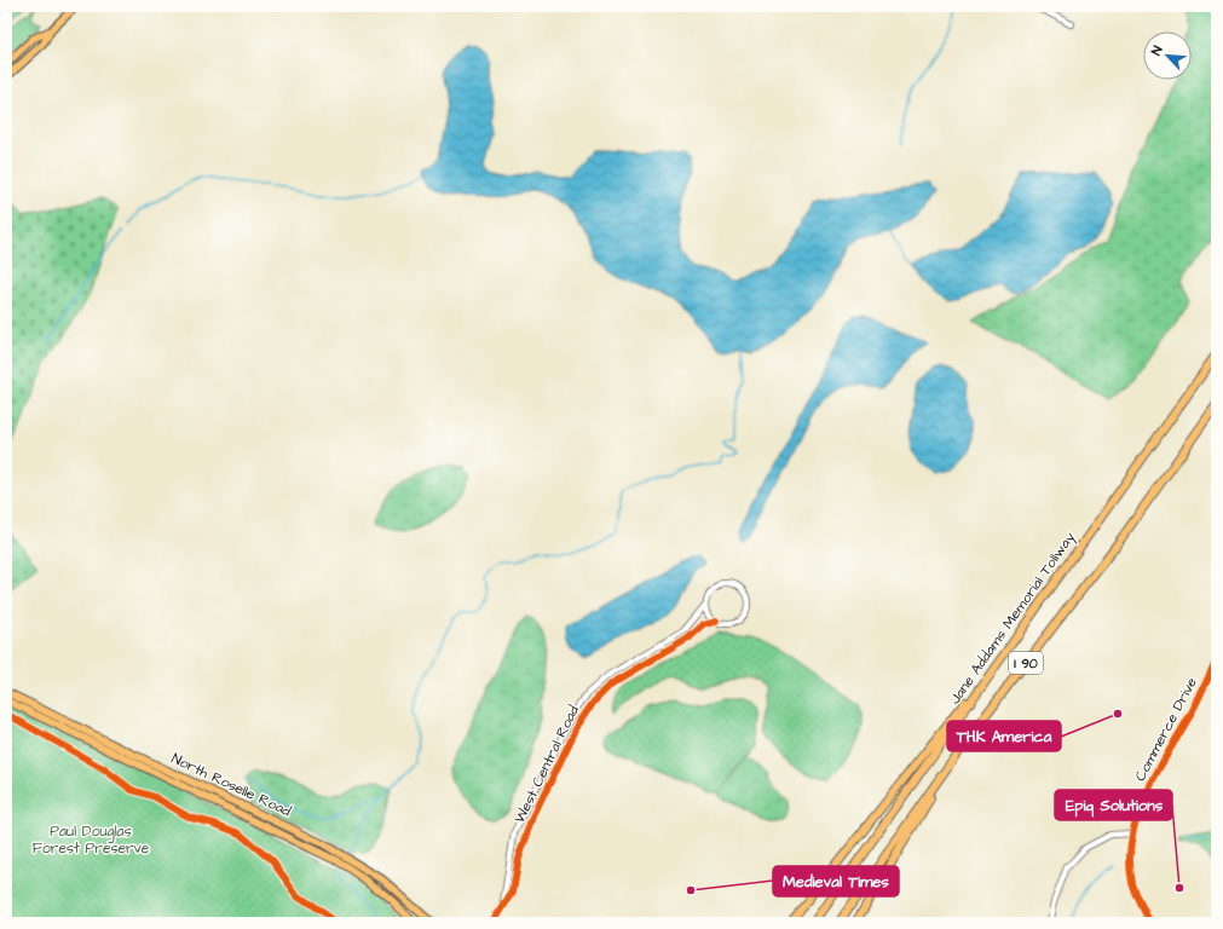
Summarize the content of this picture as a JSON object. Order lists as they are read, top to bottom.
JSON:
{
  "streets": {
    "highway": ["Jane Addams Memorial Tollway", "I 90"],
    "main road": ["North Roselle Road"],
    "street": ["Commerce Drive", "West Central Road"]
  },
  "parks": ["Paul Douglas Forest Preserve"],
  "places": ["THK America", "Epiq Solutions", "Medieval Times"],
  "north": "top left"
}
